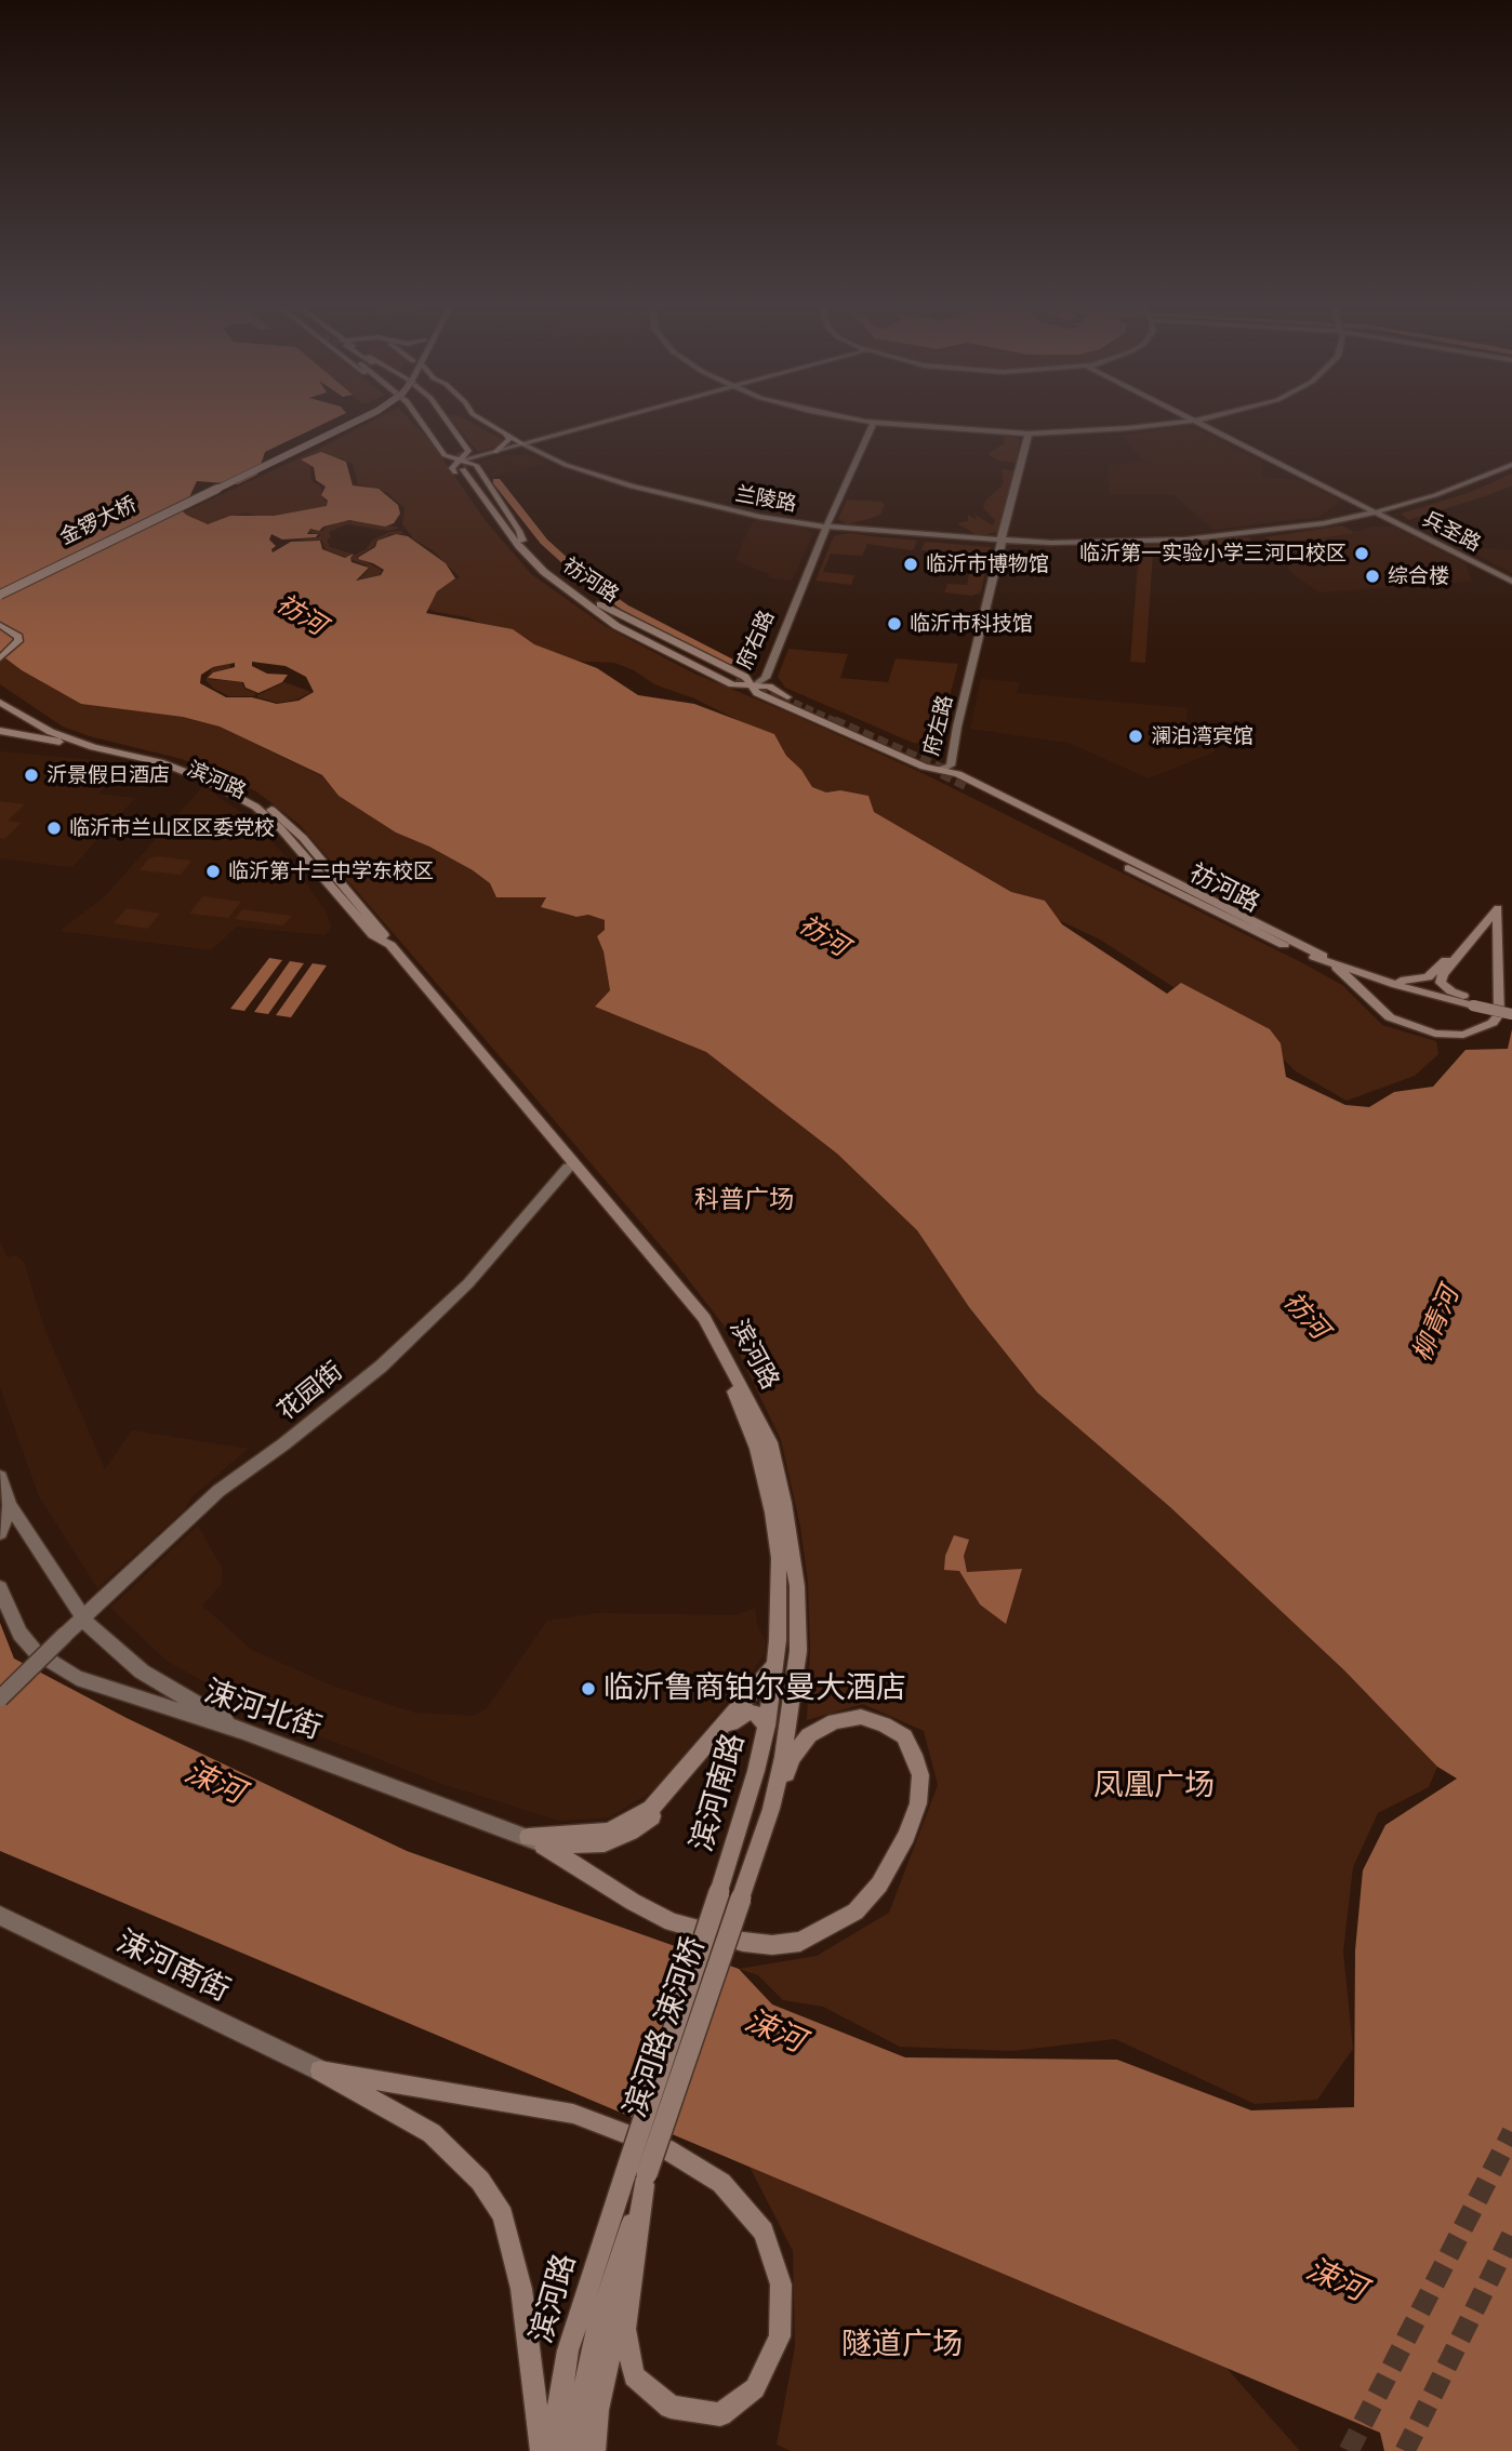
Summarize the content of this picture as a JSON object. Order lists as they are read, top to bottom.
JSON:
{
  "streets": {
    "main road": [
      "兰陵路",
      "金锣大桥",
      "兵圣路",
      "祊河路",
      "府右路",
      "府左路",
      "滨河路",
      "花园街",
      "涑河北街",
      "滨河南路",
      "涑河南街",
      "滨河路 涑河桥"
    ]
  },
  "crossings": [
    ["兰陵路", "兵圣路"],
    ["兰陵路", "府右路"],
    ["兰陵路", "府左路"],
    ["滨河路", "花园街"],
    ["滨河路", "滨河南路"],
    ["滨河路", "滨河路 涑河桥"],
    ["滨河南路", "滨河路 涑河桥"]
  ],
  "water": ["祊河", "柳青河", "涑河"],
  "parks": ["科普广场", "凤凰广场", "隧道广场"],
  "places": [
    "临沂第一实验小学三河口校区",
    "临沂市博物馆",
    "综合楼",
    "临沂市科技馆",
    "澜泊湾宾馆",
    "沂景假日酒店",
    "临沂市兰山区区委党校",
    "临沂第十二中学东校区",
    "临沂鲁商铂尔曼大酒店"
  ]
}
